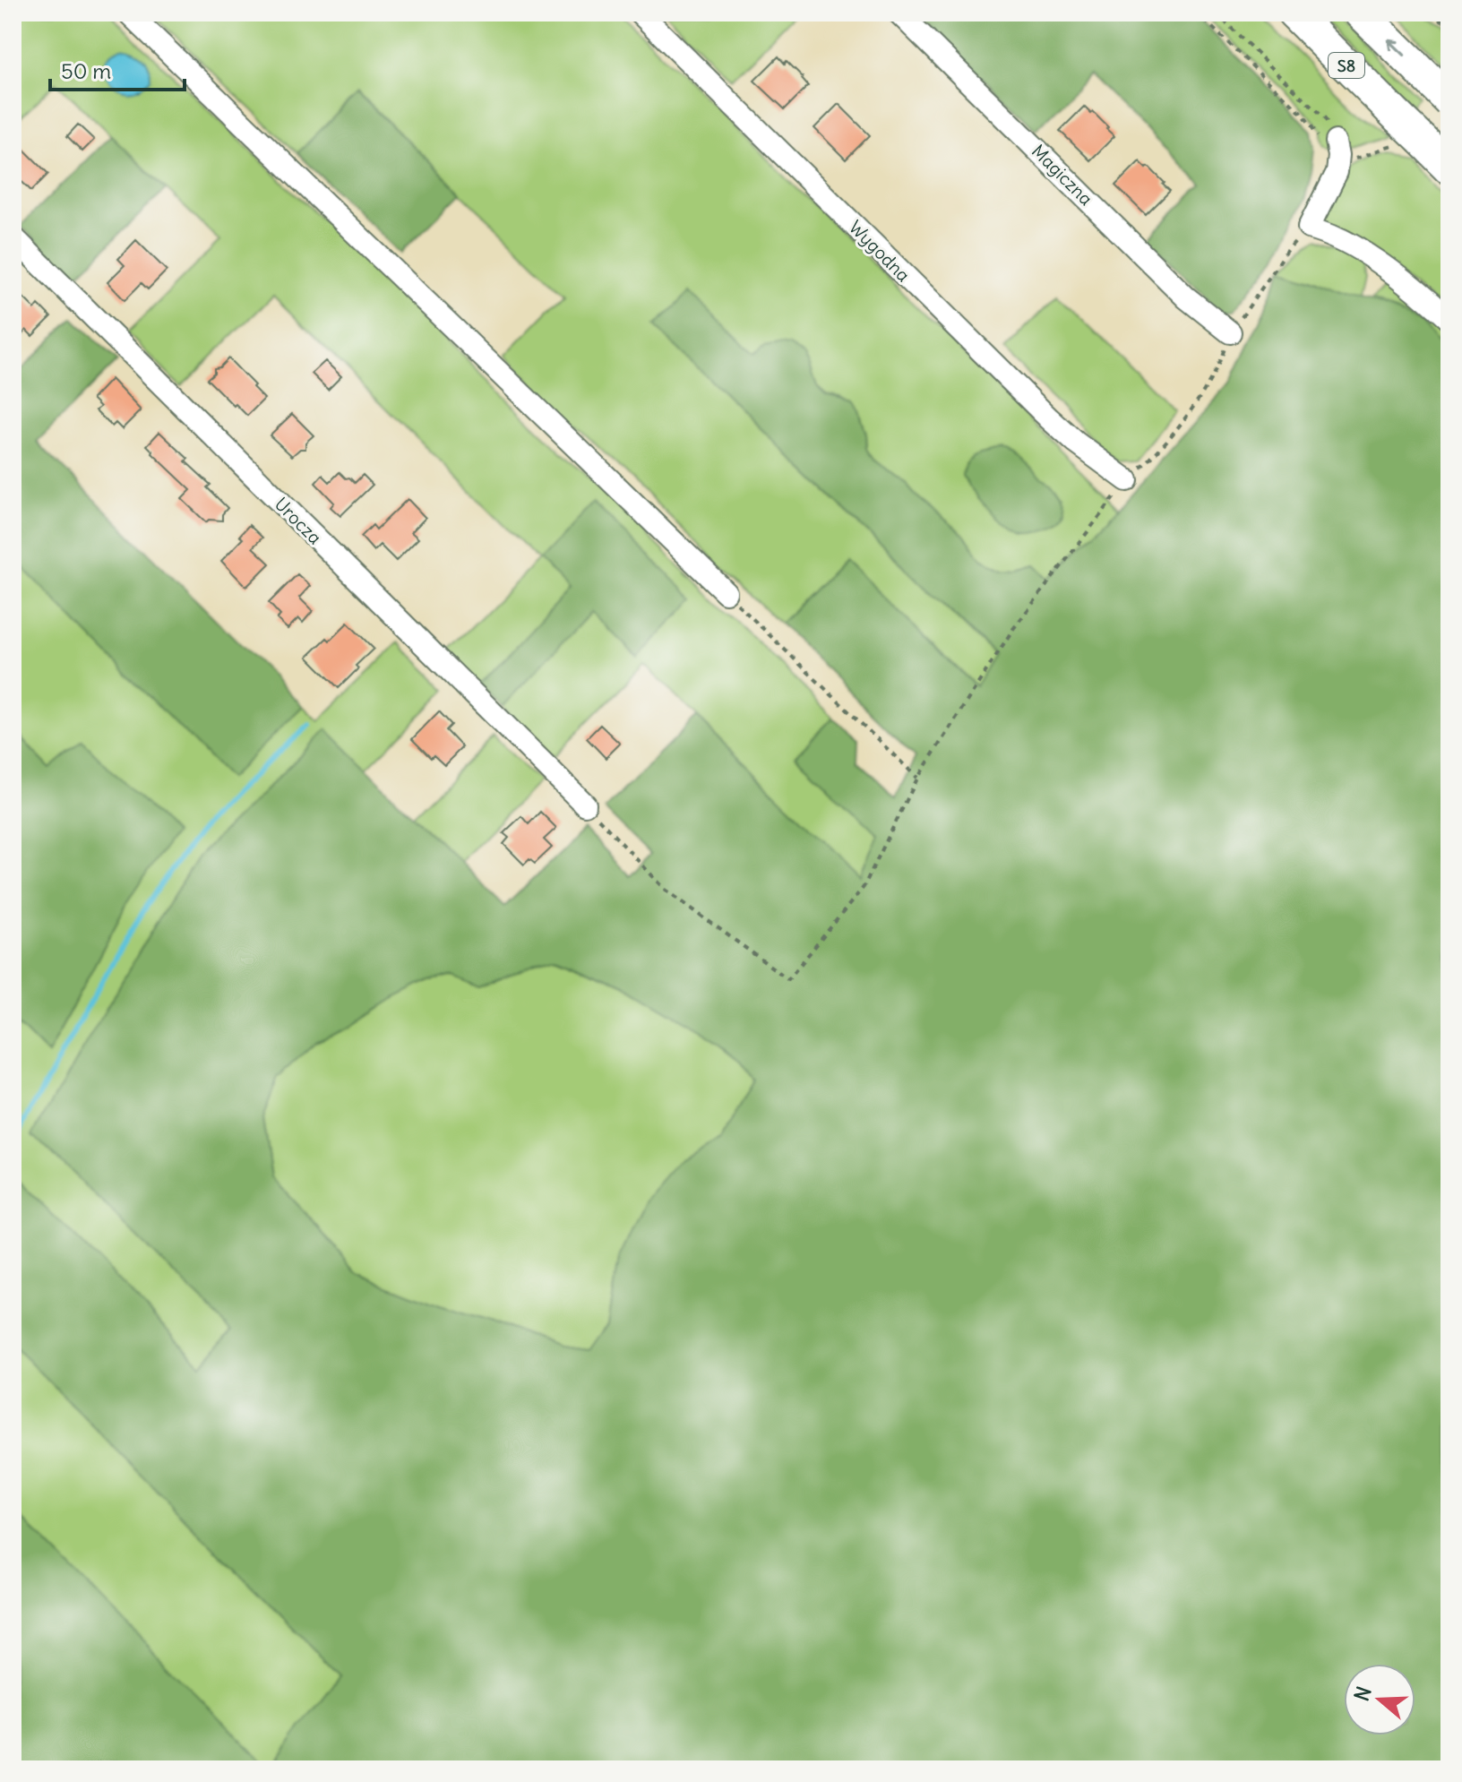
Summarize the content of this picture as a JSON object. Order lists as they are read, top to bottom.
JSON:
{
  "streets": {
    "highway": ["S8"],
    "street": ["Magiczna", "Wygodna", "Urocza"]
  },
  "scale_bar": "50 m",
  "north": "left"
}
